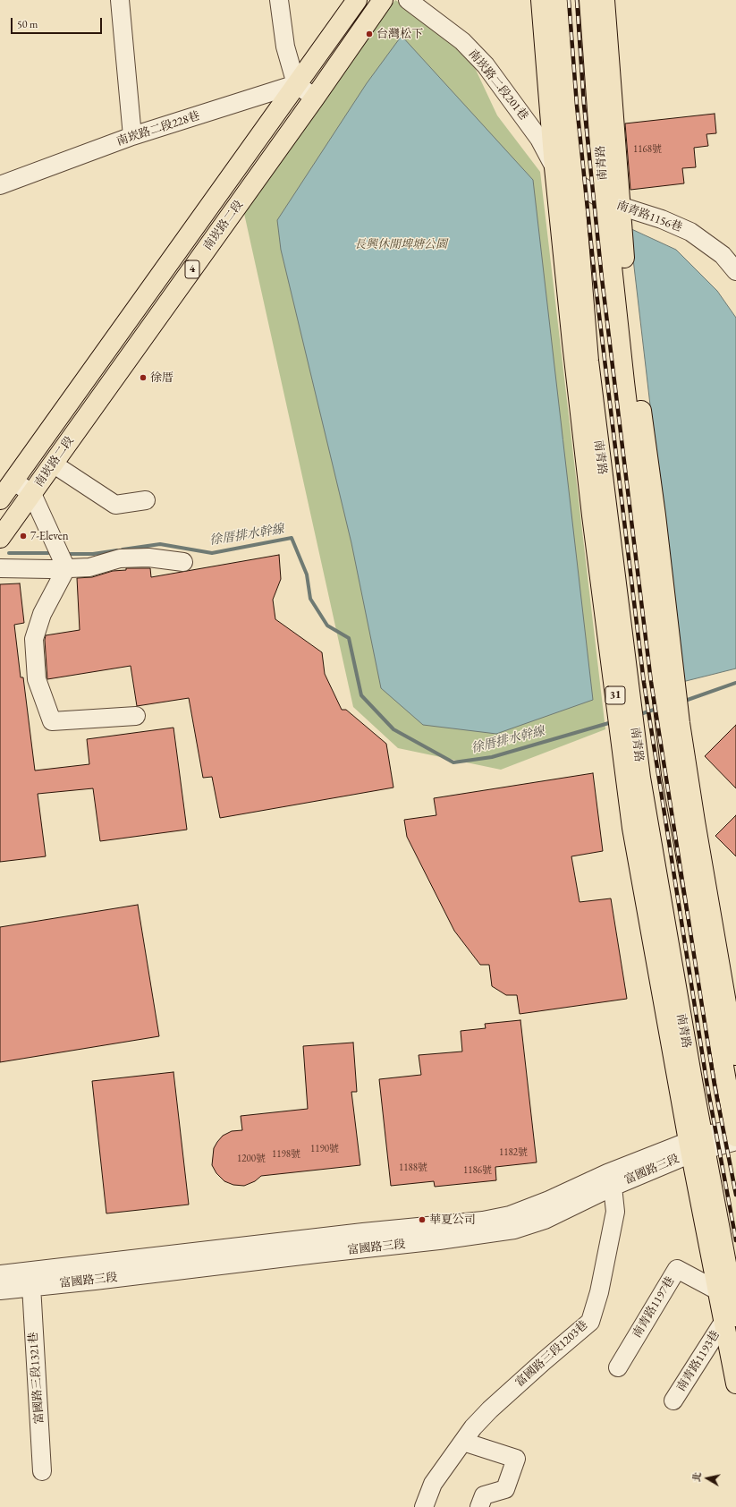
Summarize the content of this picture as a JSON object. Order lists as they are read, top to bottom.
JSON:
{
  "streets": {
    "main road": [
      "南青路",
      "南崁路二段",
      "4",
      "31"
    ],
    "street": [
      "南崁路二段201巷",
      "南崁路二段228巷",
      "南青路1156巷",
      "富國路三段",
      "南青路1197巷",
      "富國路三段1203巷",
      "南青路1193巷",
      "富國路三段1321巷"
    ]
  },
  "crossings": [
    ["南崁路二段201巷", "南青路"],
    ["南崁路二段201巷", "南青路1156巷"],
    ["南崁路二段201巷", "31"],
    ["南崁路二段228巷", "南崁路二段"],
    ["南青路", "南青路1156巷"],
    ["南青路", "31"],
    ["南青路", "富國路三段"],
    ["南青路", "南青路1193巷"],
    ["31", "富國路三段"],
    ["31", "南青路1197巷"],
    ["31", "南青路1193巷"],
    ["富國路三段", "富國路三段1203巷"],
    ["富國路三段", "富國路三段1321巷"]
  ],
  "water": ["徐厝排水幹線"],
  "parks": ["長興休閒埤塘公園"],
  "places": [
    "台灣松下",
    "徐厝",
    "7-Eleven",
    "華夏公司"
  ],
  "house_numbers": [
    "1168號",
    "1190號",
    "1182號",
    "1198號",
    "1200號",
    "1188號",
    "1186號"
  ],
  "scale_bar": "50 m",
  "north": "left"
}
